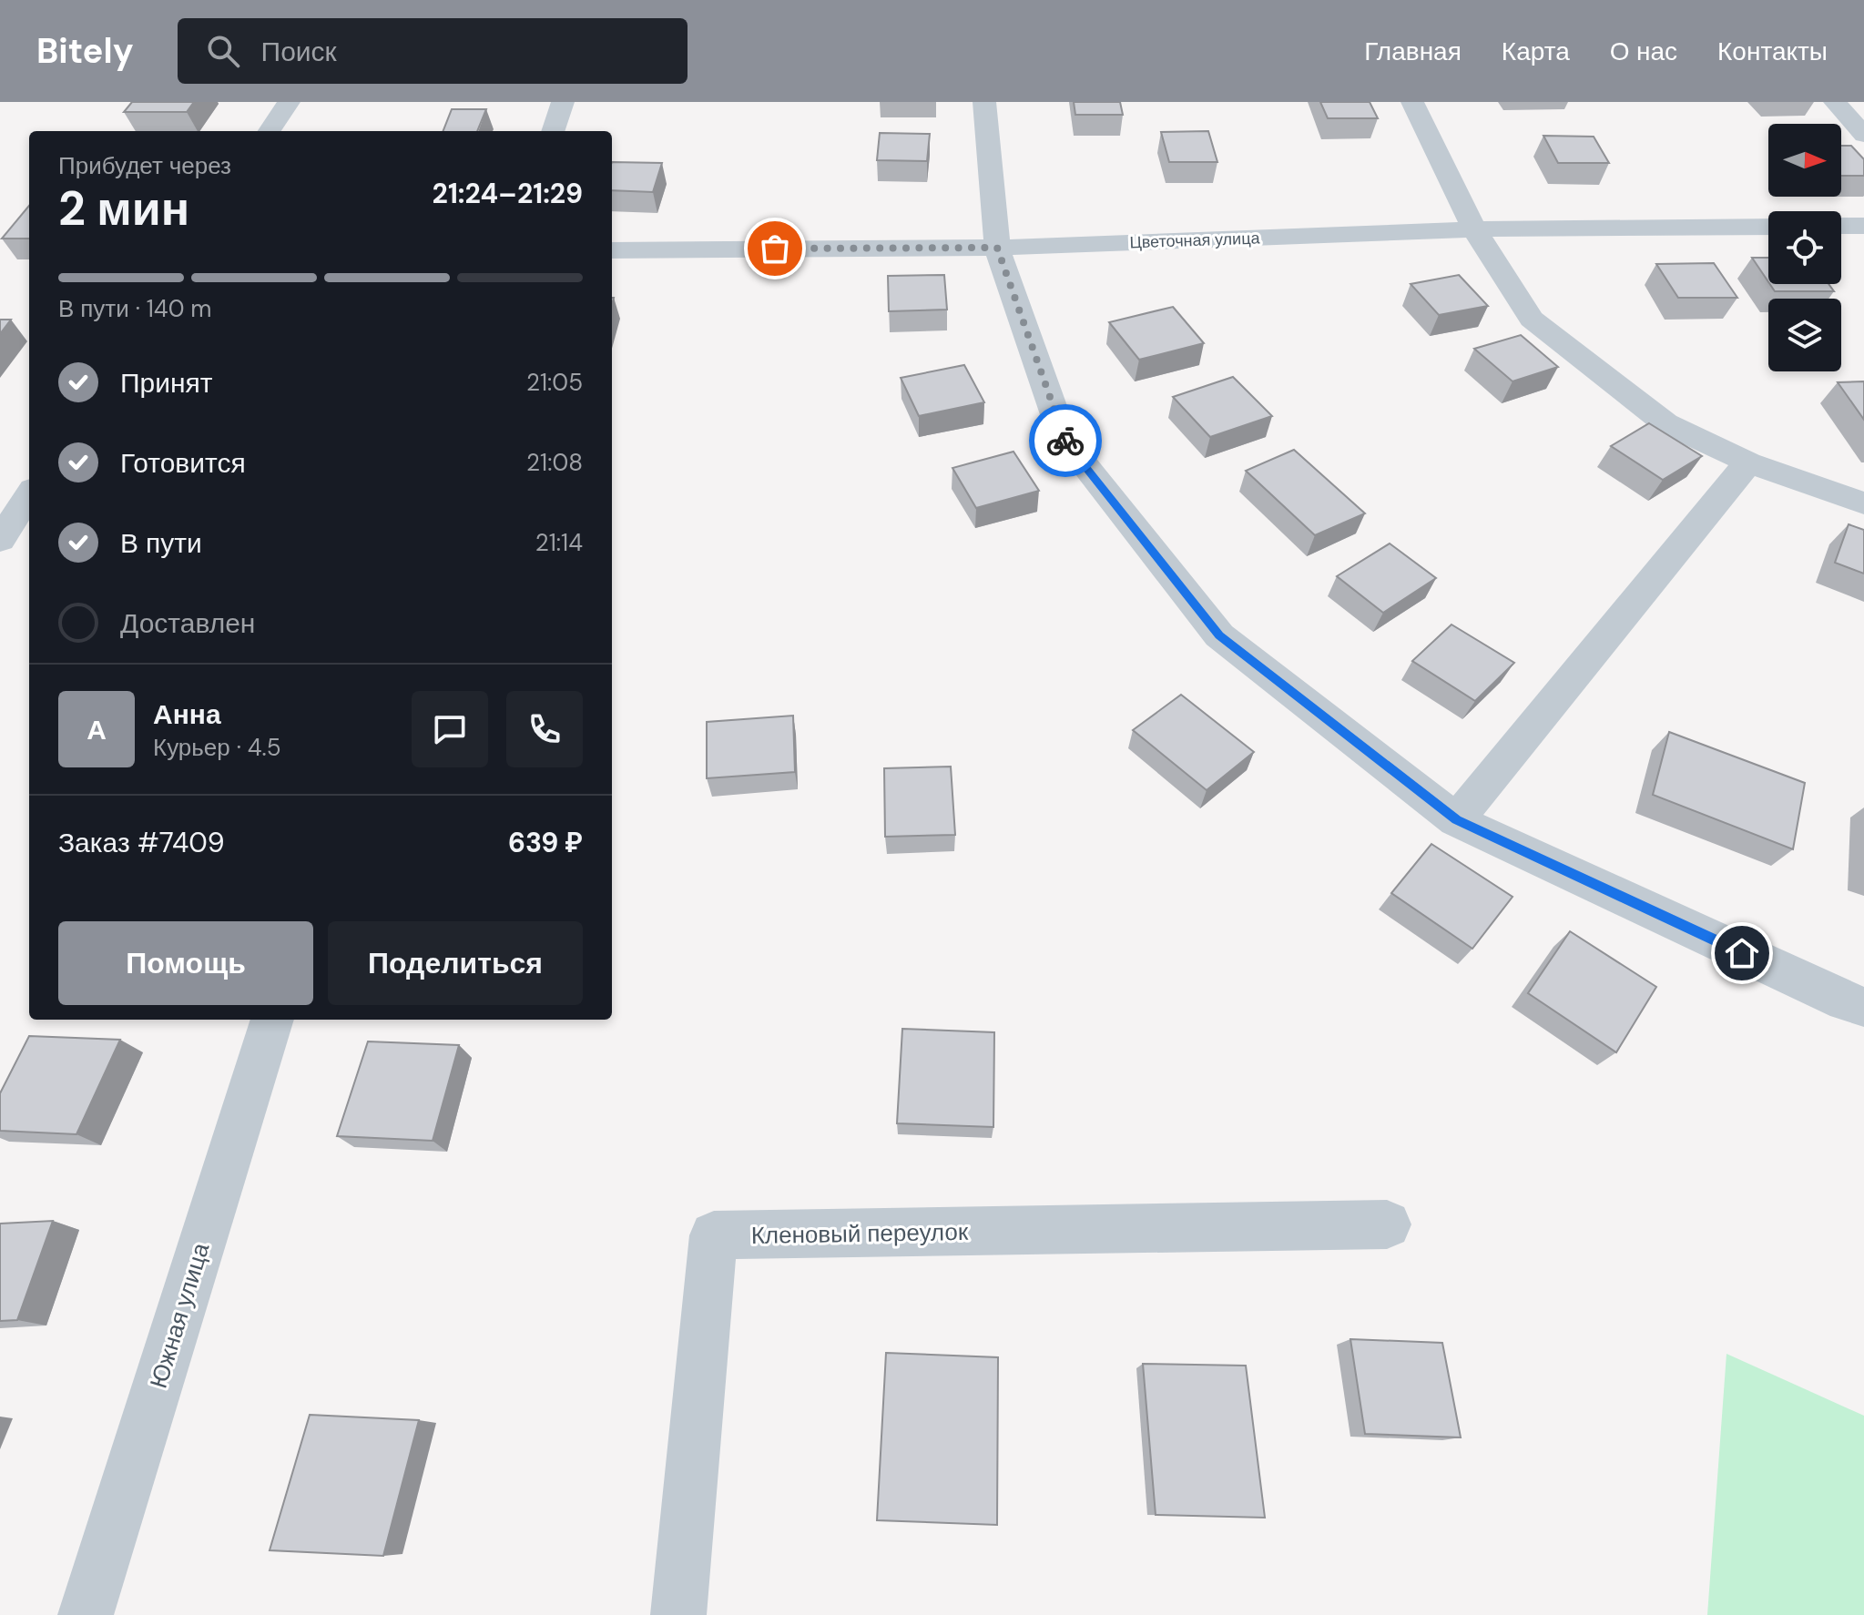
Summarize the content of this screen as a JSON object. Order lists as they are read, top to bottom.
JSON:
{
  "streets": {
    "street": ["Цветочная улица", "Кленовый переулок", "Южная улица"]
  },
  "north": "right",
  "page": {
    "header": "Bitely",
    "search": "Поиск",
    "nav": [
      "Главная",
      "Карта",
      "О нас",
      "Контакты"
    ],
    "heading": ["2 мин", "Прибудет через", "21:24–21:29"],
    "panel": [
      "Анна",
      "Курьер · 4.5",
      "Заказ #7409",
      "639 ₽"
    ],
    "bar": "В пути · 140 m",
    "list": [
      ["Принят", "21:05"],
      ["Готовится", "21:08"],
      ["В пути", "21:14"],
      "Доставлен"
    ],
    "round": "А",
    "buttons": ["Помощь", "Поделиться"]
  }
}
